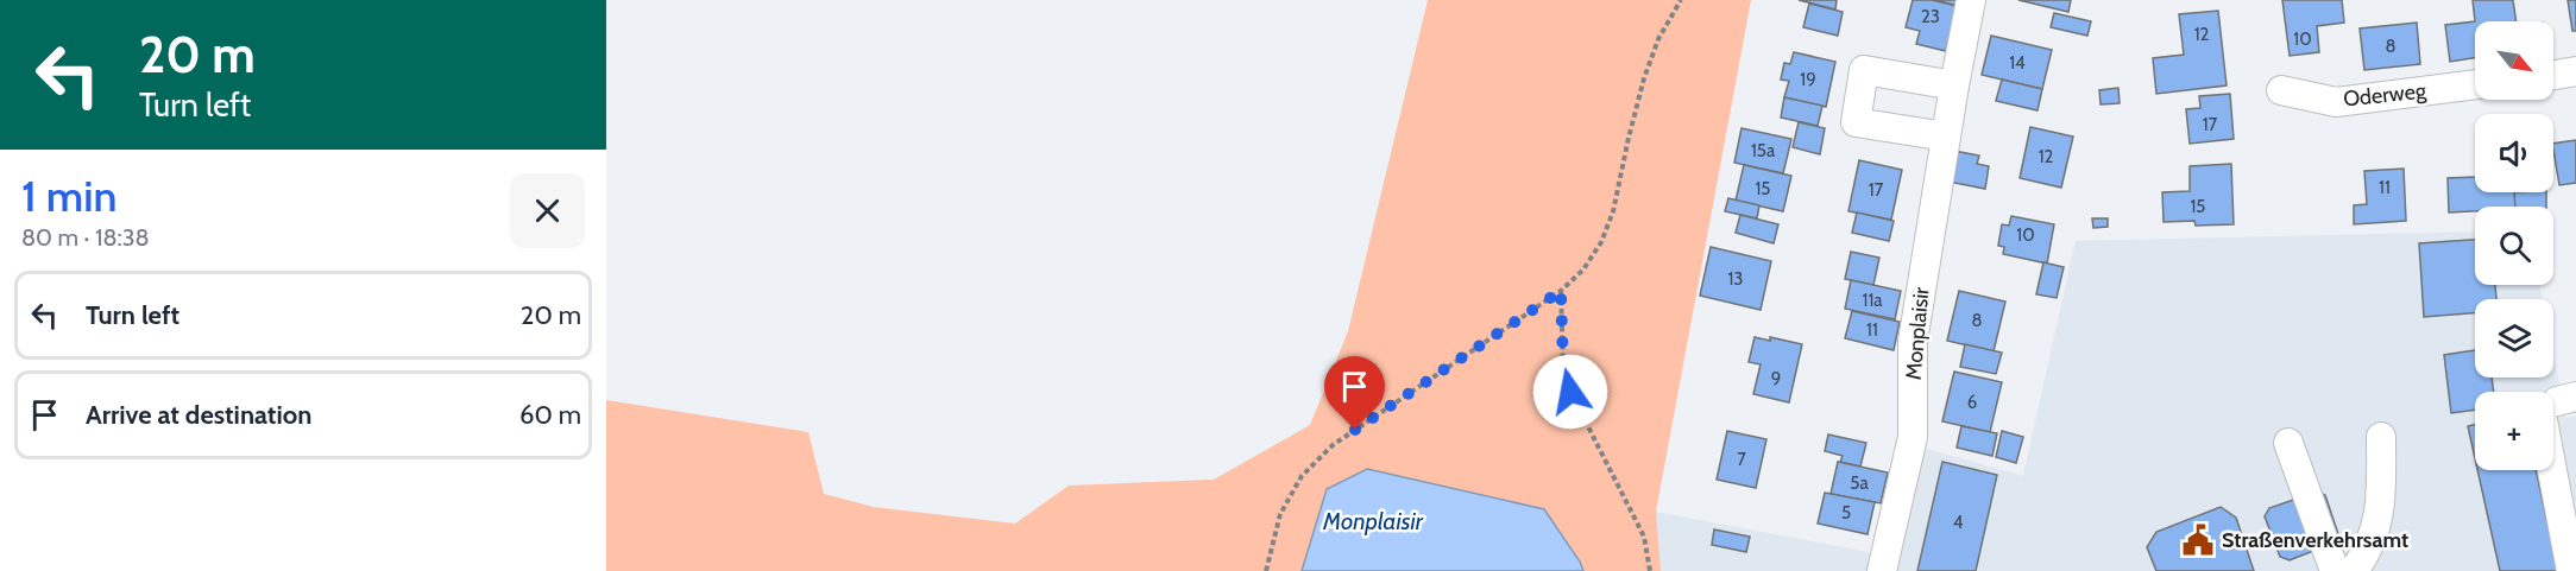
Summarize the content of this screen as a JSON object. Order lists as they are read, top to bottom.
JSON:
{
  "streets": {
    "street": ["Oderweg", "Monplaisir"]
  },
  "water": ["Monplaisir"],
  "places": {
    "public building": ["Straßenverkehrsamt"]
  },
  "house_numbers": [
    "23",
    "12",
    "10",
    "8",
    "14",
    "19",
    "17",
    "15a",
    "12",
    "11",
    "15",
    "17",
    "15",
    "10",
    "13",
    "11a",
    "8",
    "11",
    "9",
    "6",
    "7",
    "5a",
    "5",
    "4"
  ],
  "north": "bottom right",
  "page": {
    "turn": ["20 m", "Turn left"],
    "map_buttons": "+",
    "heading": ["1 min", "80 m · 18:38"],
    "list": [
      {
        "name": "Turn left",
        "value": "20 m"
      },
      {
        "name": "Arrive at destination",
        "value": "60 m"
      }
    ]
  }
}
